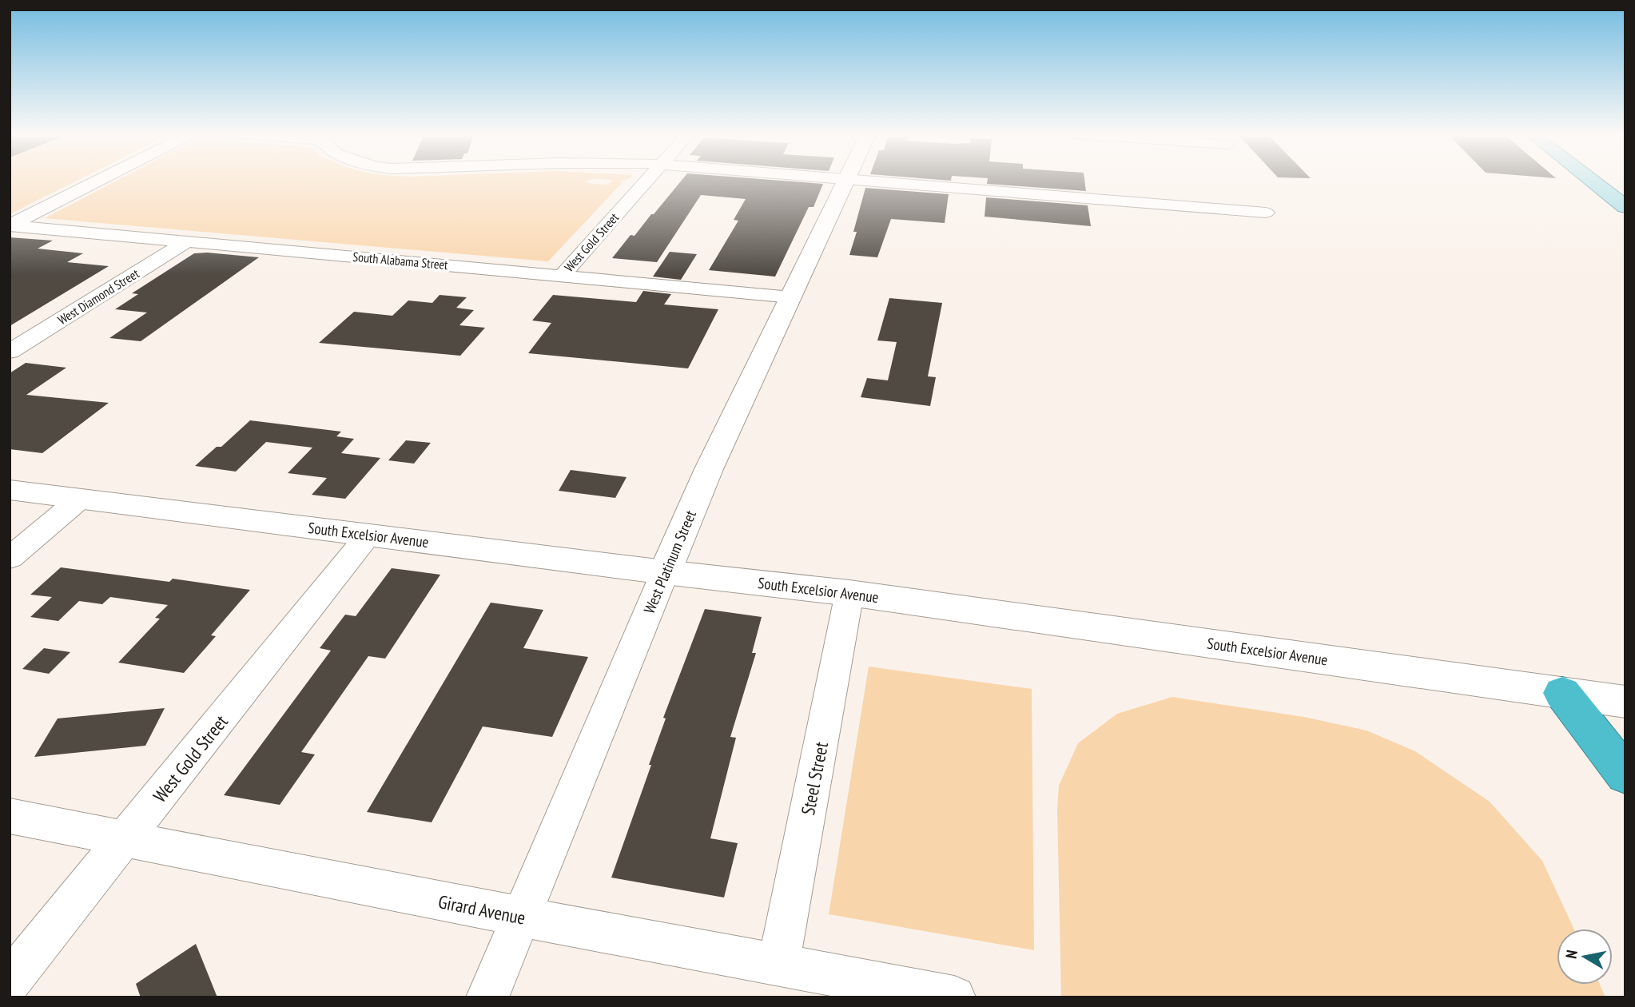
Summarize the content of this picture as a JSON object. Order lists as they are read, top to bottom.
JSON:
{
  "streets": {
    "main road": ["South Excelsior Avenue", "West Platinum Street"],
    "street": [
      "West Gold Street",
      "South Alabama Street",
      "West Diamond Street",
      "Steel Street",
      "Girard Avenue"
    ]
  },
  "crossings": [
    ["West Gold Street", "South Alabama Street"],
    ["West Gold Street", "South Excelsior Avenue"],
    ["West Gold Street", "Girard Avenue"],
    ["South Alabama Street", "West Diamond Street"],
    ["South Alabama Street", "West Platinum Street"],
    ["South Excelsior Avenue", "West Platinum Street"],
    ["South Excelsior Avenue", "Steel Street"],
    ["West Platinum Street", "Girard Avenue"],
    ["Steel Street", "Girard Avenue"]
  ],
  "north": "left"
}
